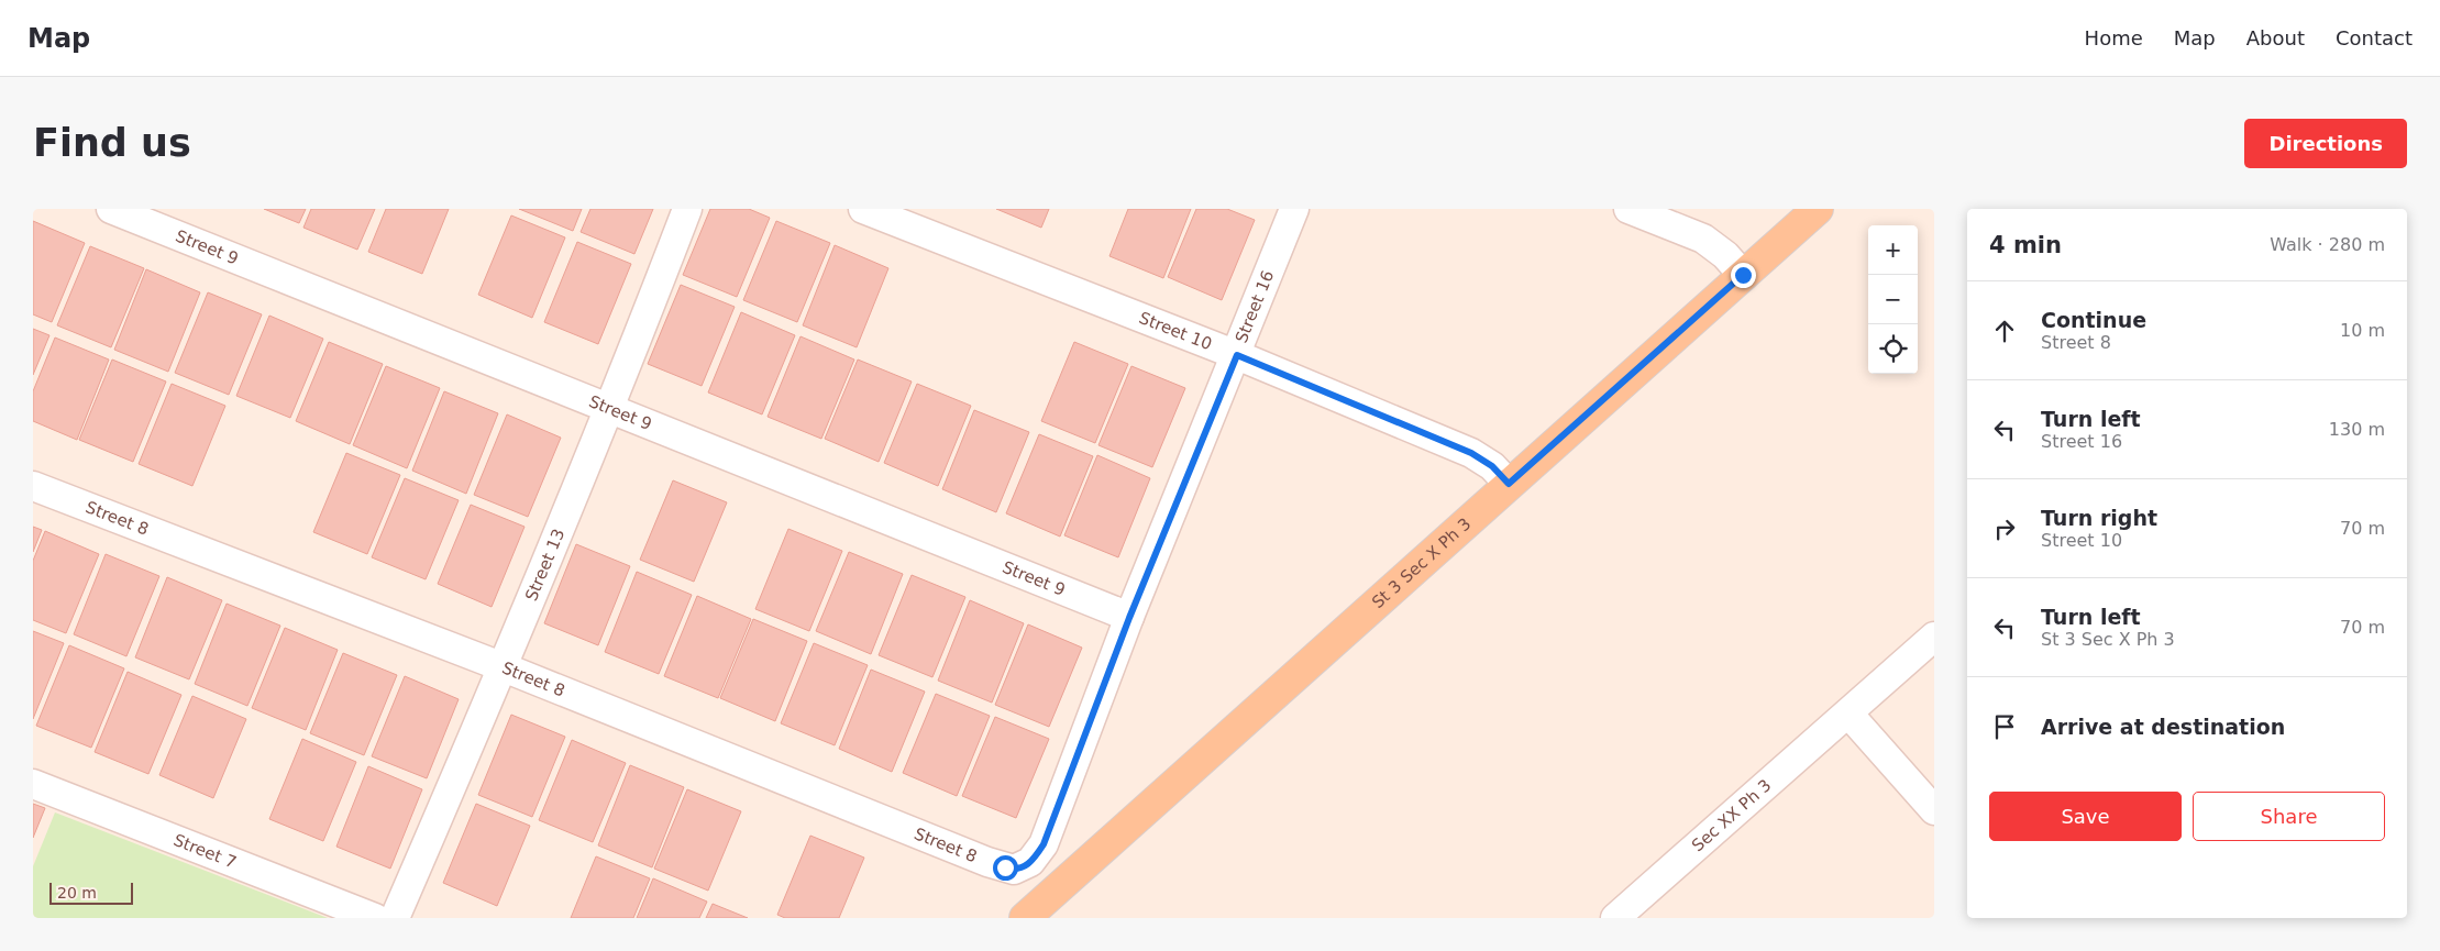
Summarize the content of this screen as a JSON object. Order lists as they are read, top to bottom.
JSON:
{
  "streets": {
    "main road": ["St 3 Sec X Ph 3"],
    "street": [
      "Street 9",
      "Street 16",
      "Street 10",
      "Street 8",
      "Street 13",
      "Sec XX Ph 3",
      "Street 7"
    ]
  },
  "crossings": [
    ["Street 9", "Street 16"],
    ["Street 9", "Street 13"],
    ["Street 16", "Street 10"],
    ["Street 16", "Street 8"],
    ["Street 10", "St 3 Sec X Ph 3"],
    ["Street 8", "Street 13"]
  ],
  "scale_bar": "20 m",
  "page": {
    "header": "Map",
    "nav": [
      "Home",
      "Map",
      "About",
      "Contact"
    ],
    "buttons": [
      "Directions",
      ["Save", "Share"]
    ],
    "title": "Find us",
    "heading": ["4 min", "Walk · 280 m"],
    "map_buttons": ["+", "−"],
    "list": [
      ["Continue", "Street 8", "10 m"],
      ["Turn left", "Street 16", "130 m"],
      ["Turn right", "Street 10", "70 m"],
      ["Turn left", "St 3 Sec X Ph 3", "70 m"],
      "Arrive at destination"
    ],
    "scale": "20 m"
  }
}
